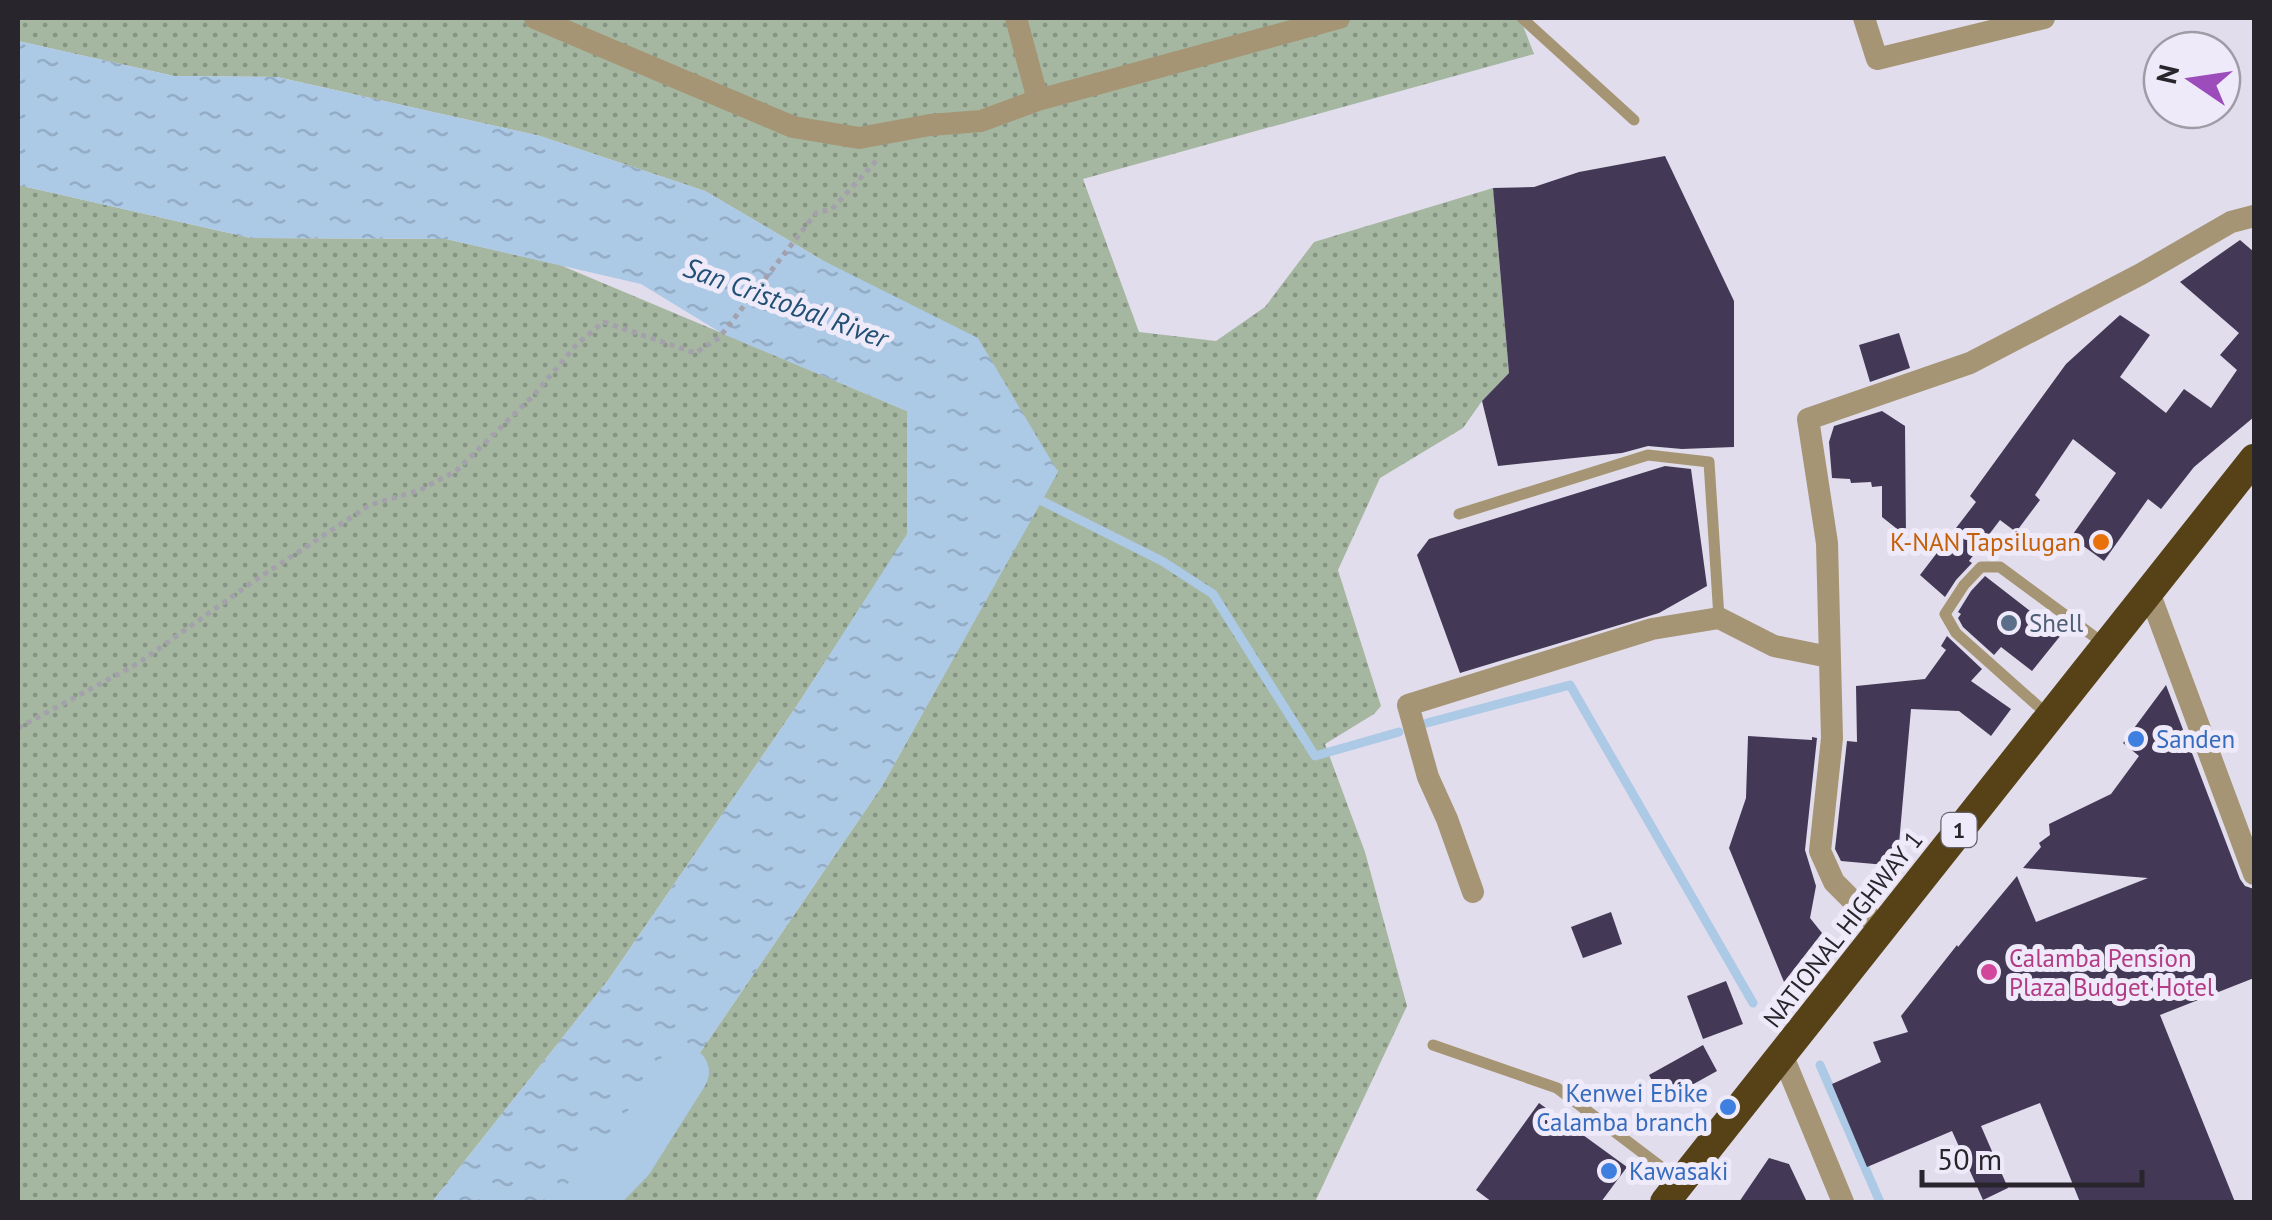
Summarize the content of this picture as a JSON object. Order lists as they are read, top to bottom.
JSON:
{
  "streets": {
    "highway": ["1", "NATIONAL HIGHWAY 1"]
  },
  "water": ["San Cristobal River"],
  "places": [
    "K-NAN Tapsilugan",
    "Shell",
    "Sanden",
    "Calamba Pension Plaza Budget Hotel",
    "Kenwei Ebike Calamba branch",
    "Kawasaki"
  ],
  "scale_bar": "50 m",
  "north": "left"
}
